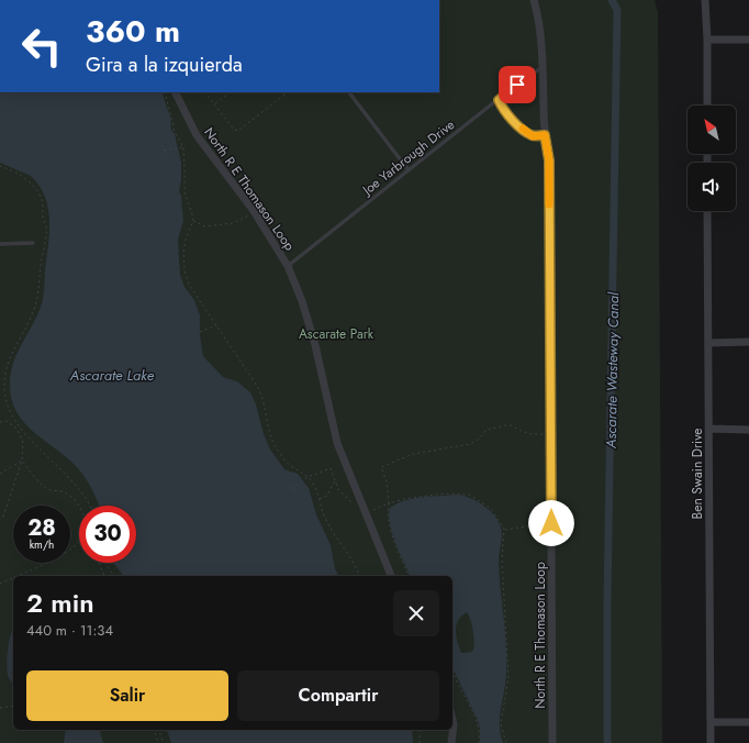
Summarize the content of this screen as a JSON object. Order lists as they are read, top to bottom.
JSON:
{
  "streets": {
    "street": ["North R E Thomason Loop", "Ben Swain Drive"],
    "lane": ["Joe Yarbrough Drive"]
  },
  "crossings": [
    ["Joe Yarbrough Drive", "North R E Thomason Loop"]
  ],
  "water": ["Ascarate Wasteway Canal", "Ascarate Lake"],
  "parks": ["Ascarate Park"],
  "north": "top left",
  "page": {
    "turn": ["360 m", "Gira a la izquierda"],
    "speed": "28 km/h",
    "limit": "30",
    "heading": ["2 min", "440 m · 11:34"],
    "buttons": ["Salir", "Compartir"]
  }
}
